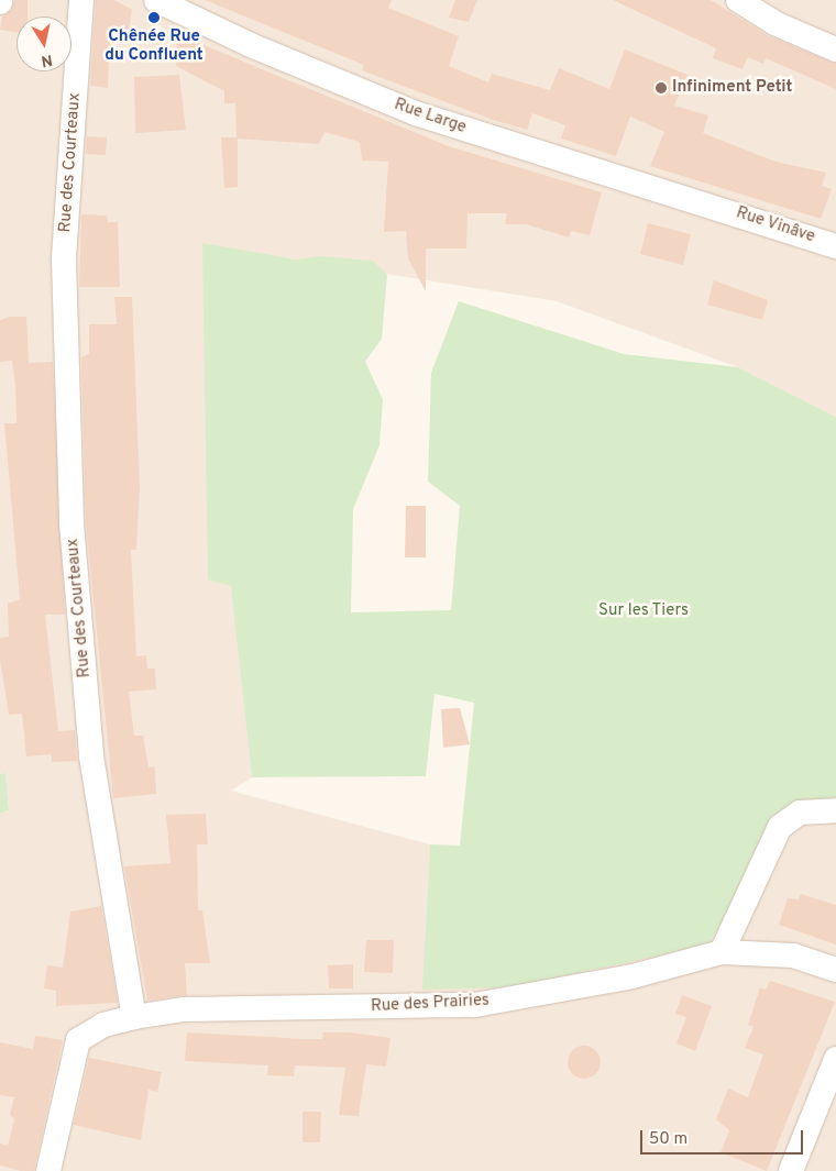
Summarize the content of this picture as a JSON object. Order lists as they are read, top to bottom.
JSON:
{
  "streets": {
    "street": [
      "Rue Large",
      "Rue des Courteaux",
      "Rue Vinâve",
      "Rue des Prairies"
    ]
  },
  "crossings": [
    ["Rue Large", "Rue Vinâve"],
    ["Rue des Courteaux", "Rue des Prairies"]
  ],
  "parks": ["Sur les Tiers"],
  "places": ["Chênée Rue du Confluent", "Infiniment Petit"],
  "scale_bar": "50 m",
  "north": "bottom"
}
